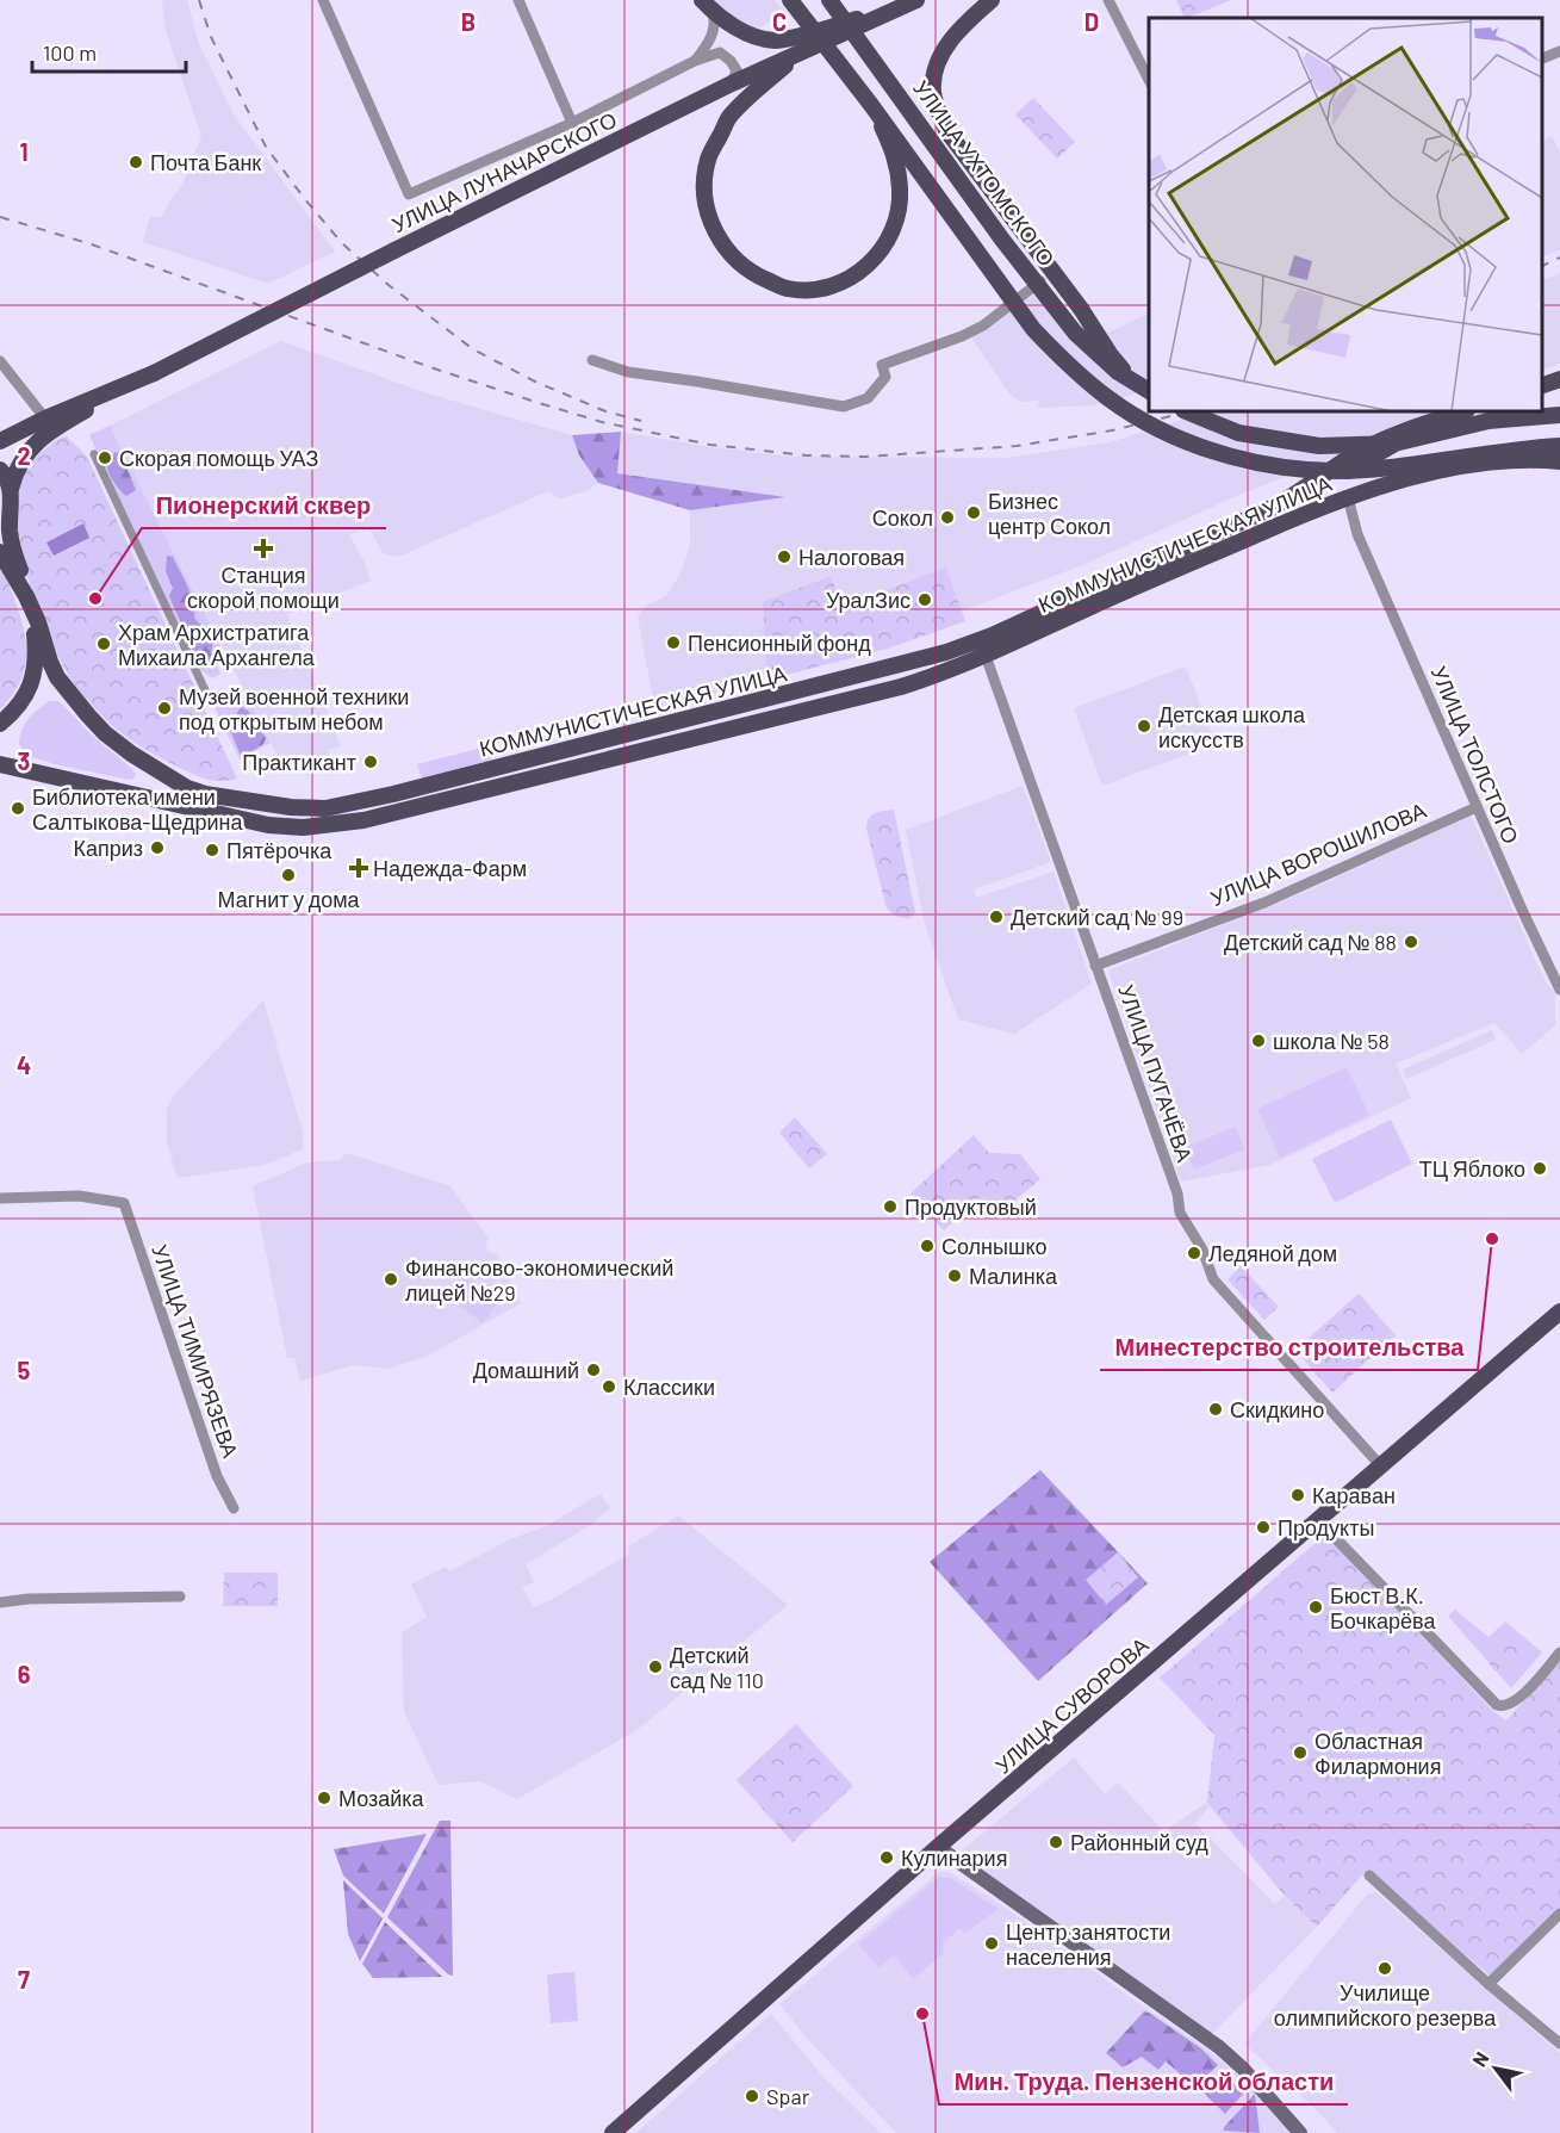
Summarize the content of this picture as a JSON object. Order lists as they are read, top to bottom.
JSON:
{
  "streets": {
    "main road": ["УЛИЦА ЛУНАЧАРСКОГО", "КОММУНИСТИЧЕСКАЯ УЛИЦА", "УЛИЦА СУВОРОВА"],
    "street": [
      "УЛИЦА УХТОМСКОГО",
      "УЛИЦА ТОЛСТОГО",
      "УЛИЦА ВОРОШИЛОВА",
      "УЛИЦА ПУГАЧЁВА",
      "УЛИЦА ТИМИРЯЗЕВА"
    ]
  },
  "crossings": [
    ["УЛИЦА ЛУНАЧАРСКОГО", "УЛИЦА УХТОМСКОГО"],
    ["КОММУНИСТИЧЕСКАЯ УЛИЦА", "УЛИЦА ТОЛСТОГО"],
    ["КОММУНИСТИЧЕСКАЯ УЛИЦА", "УЛИЦА ПУГАЧЁВА"],
    ["УЛИЦА ТОЛСТОГО", "УЛИЦА ВОРОШИЛОВА"],
    ["УЛИЦА ВОРОШИЛОВА", "УЛИЦА ПУГАЧЁВА"],
    ["УЛИЦА ПУГАЧЁВА", "УЛИЦА СУВОРОВА"]
  ],
  "places": {
    "other": [
      "Почта Банк",
      "Скорая помощь УАЗ",
      "Бизнес центр Сокол",
      "Сокол",
      "Налоговая",
      "Пионерский сквер",
      "УралЗис",
      "Пенсионный фонд",
      "Храм Архистратига Михаила Архангела",
      "Музей военной техники под открытым небом",
      "Детская школа искусств",
      "Практикант",
      "Библиотека имени Салтыкова-Щедрина",
      "Каприз",
      "Пятёрочка",
      "Магнит у дома",
      "Детский сад № 99",
      "Детский сад № 88",
      "школа № 58",
      "ТЦ Яблоко",
      "Продуктовый",
      "Минестерство строительства",
      "Солнышко",
      "Ледяной дом",
      "Малинка",
      "Финансово-экономический лицей №29",
      "Домашний",
      "Классики",
      "Скидкино",
      "Караван",
      "Продукты",
      "Бюст В.К. Бочкарёва",
      "Детский сад № 110",
      "Областная Филармония",
      "Мозайка",
      "Районный суд",
      "Кулинария",
      "Центр занятости населения",
      "Училище олимпийского резерва",
      "Мин. Труда. Пензенской области",
      "Spar"
    ],
    "health": ["Станция скорой помощи", "Надежда-Фарм"]
  },
  "scale_bar": "100 m",
  "north": "top left",
  "grid": {
    "columns": ["B", "C", "D"],
    "rows": [
      "1",
      "2",
      "3",
      "4",
      "5",
      "6",
      "7"
    ]
  }
}
